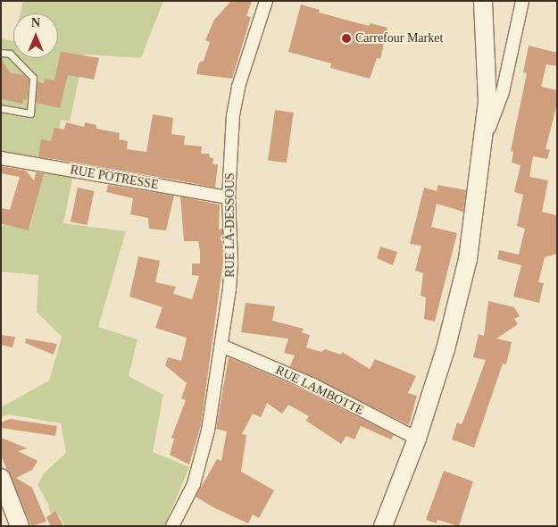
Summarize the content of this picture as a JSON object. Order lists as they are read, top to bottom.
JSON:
{
  "streets": {
    "street": ["RUE POTRESSE", "RUE LÀ-DESSOUS", "RUE LAMBOTTE"]
  },
  "crossings": [
    ["RUE POTRESSE", "RUE LÀ-DESSOUS"],
    ["RUE LÀ-DESSOUS", "RUE LAMBOTTE"]
  ],
  "places": ["Carrefour Market"],
  "north": "top"
}
